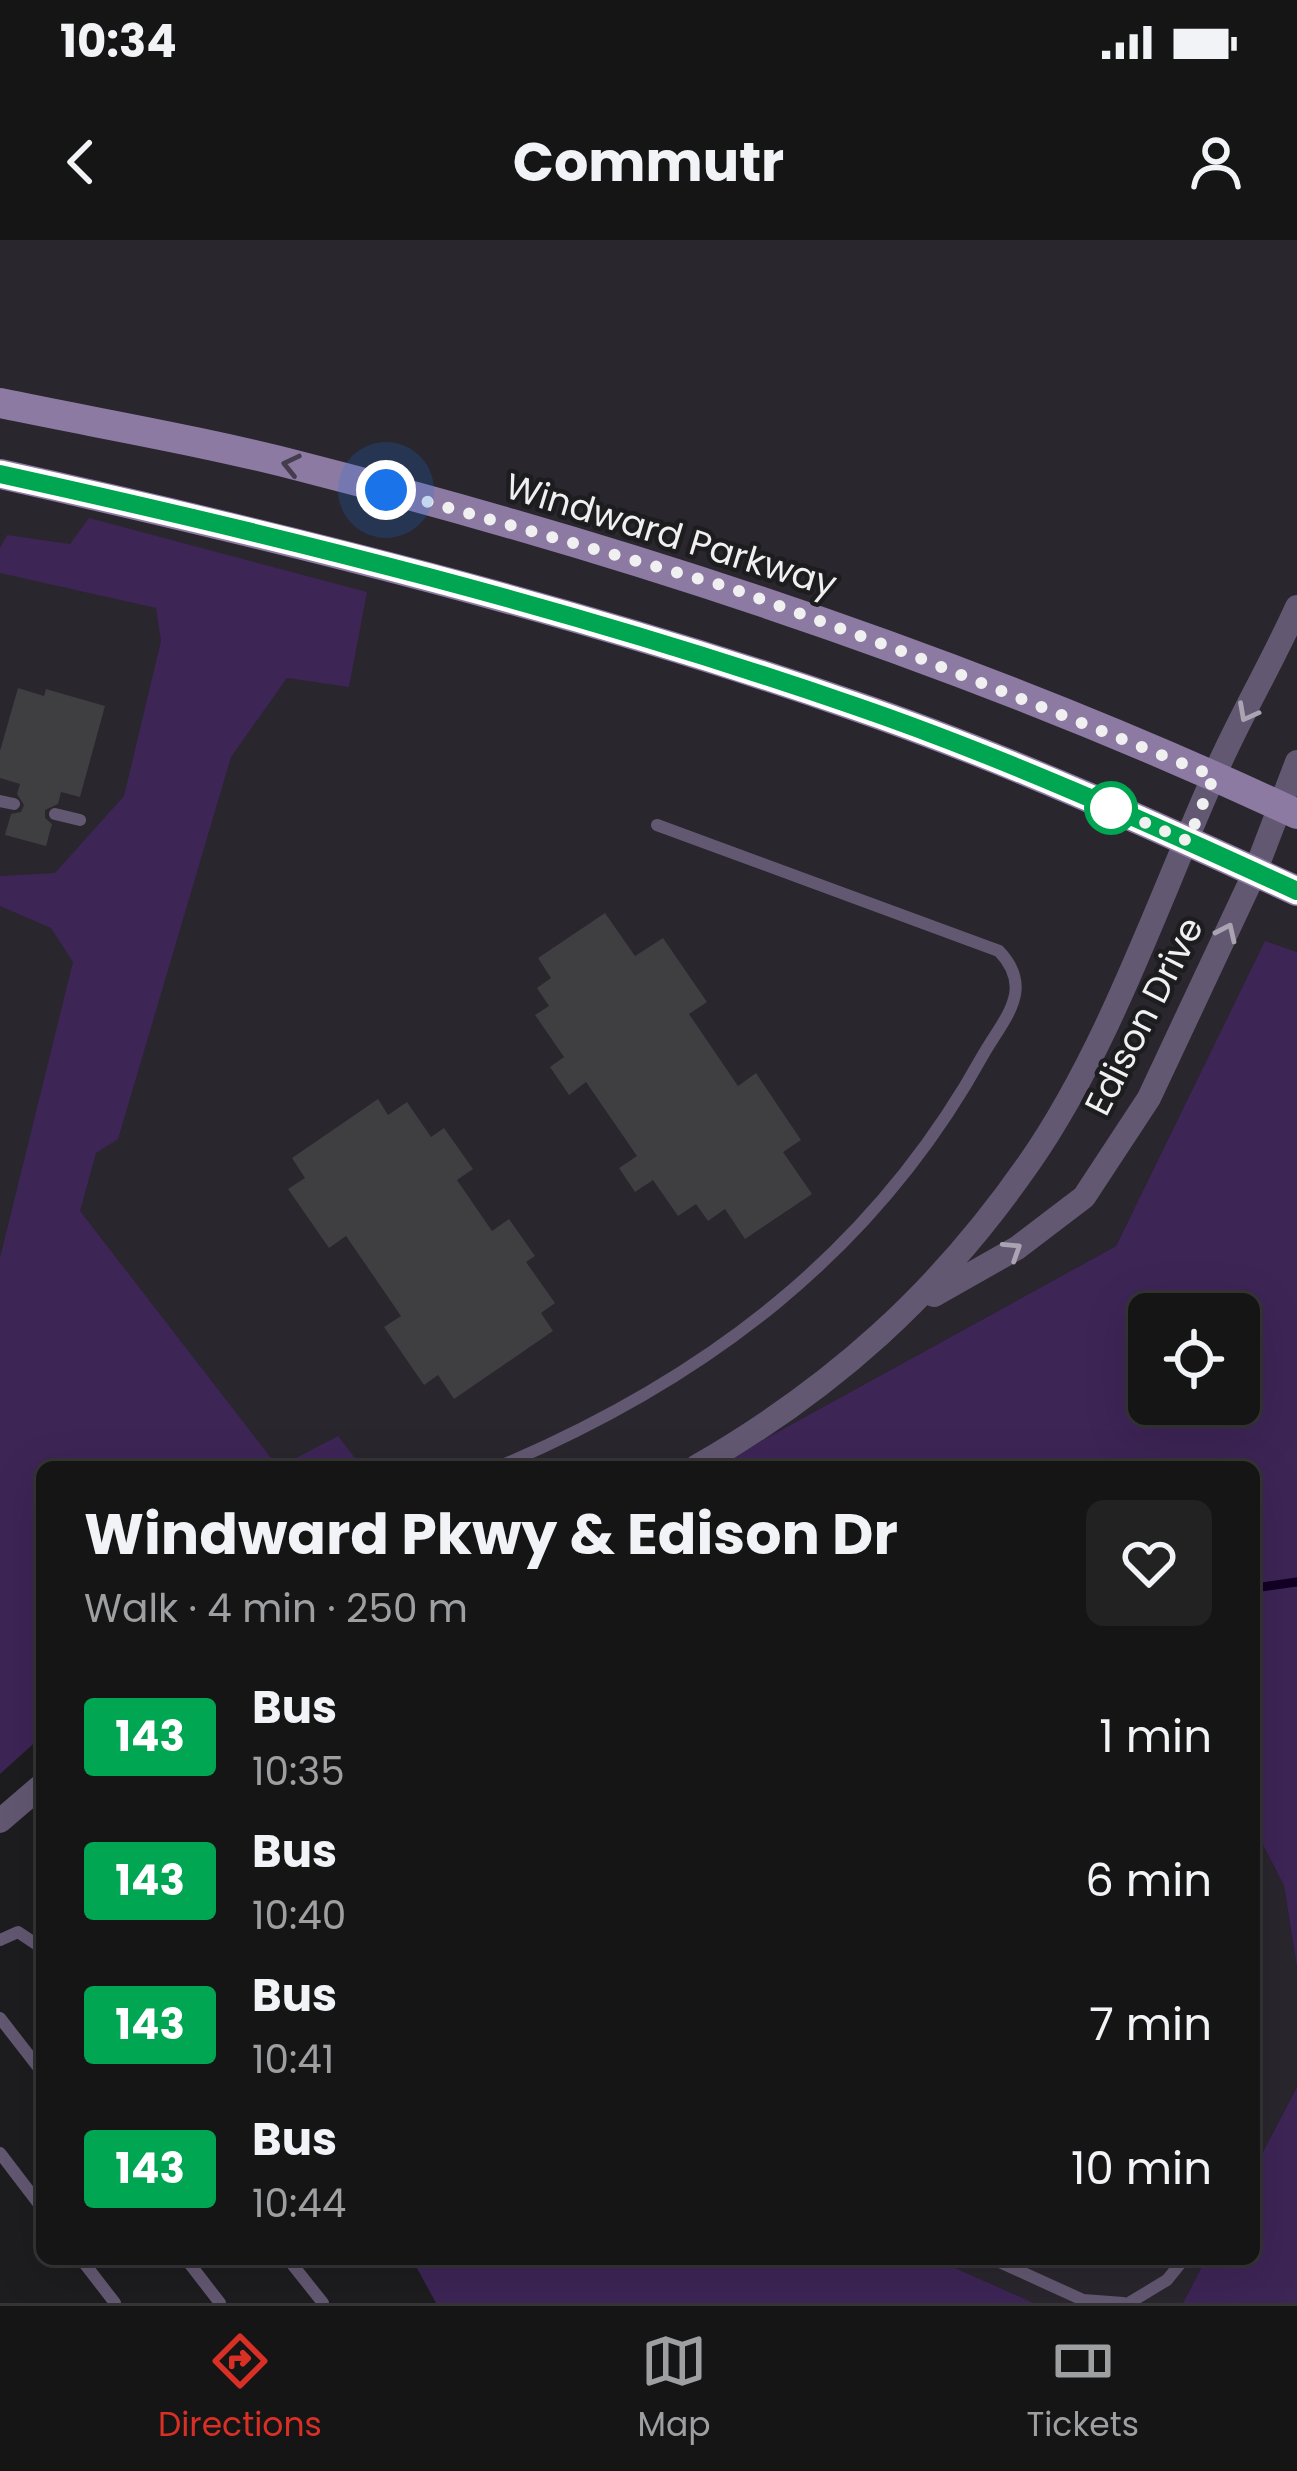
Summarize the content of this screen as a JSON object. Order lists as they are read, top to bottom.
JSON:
{
  "streets": {
    "main road": ["Windward Parkway"],
    "street": ["Edison Drive"]
  },
  "crossings": [
    ["Windward Parkway", "Edison Drive"]
  ],
  "lines": ["bus line 143"],
  "page": {
    "status": "10:34",
    "header": "Commutr",
    "heading": ["Windward Pkwy & Edison Dr", "Walk · 4 min · 250 m"],
    "list": [
      {
        "mark": "143",
        "name": "Bus",
        "note": "10:35",
        "value": "1 min"
      },
      {
        "mark": "143",
        "name": "Bus",
        "note": "10:40",
        "value": "6 min"
      },
      {
        "mark": "143",
        "name": "Bus",
        "note": "10:41",
        "value": "7 min"
      },
      {
        "mark": "143",
        "name": "Bus",
        "note": "10:44",
        "value": "10 min"
      }
    ],
    "tabs": ["Directions", "Map", "Tickets"]
  }
}
